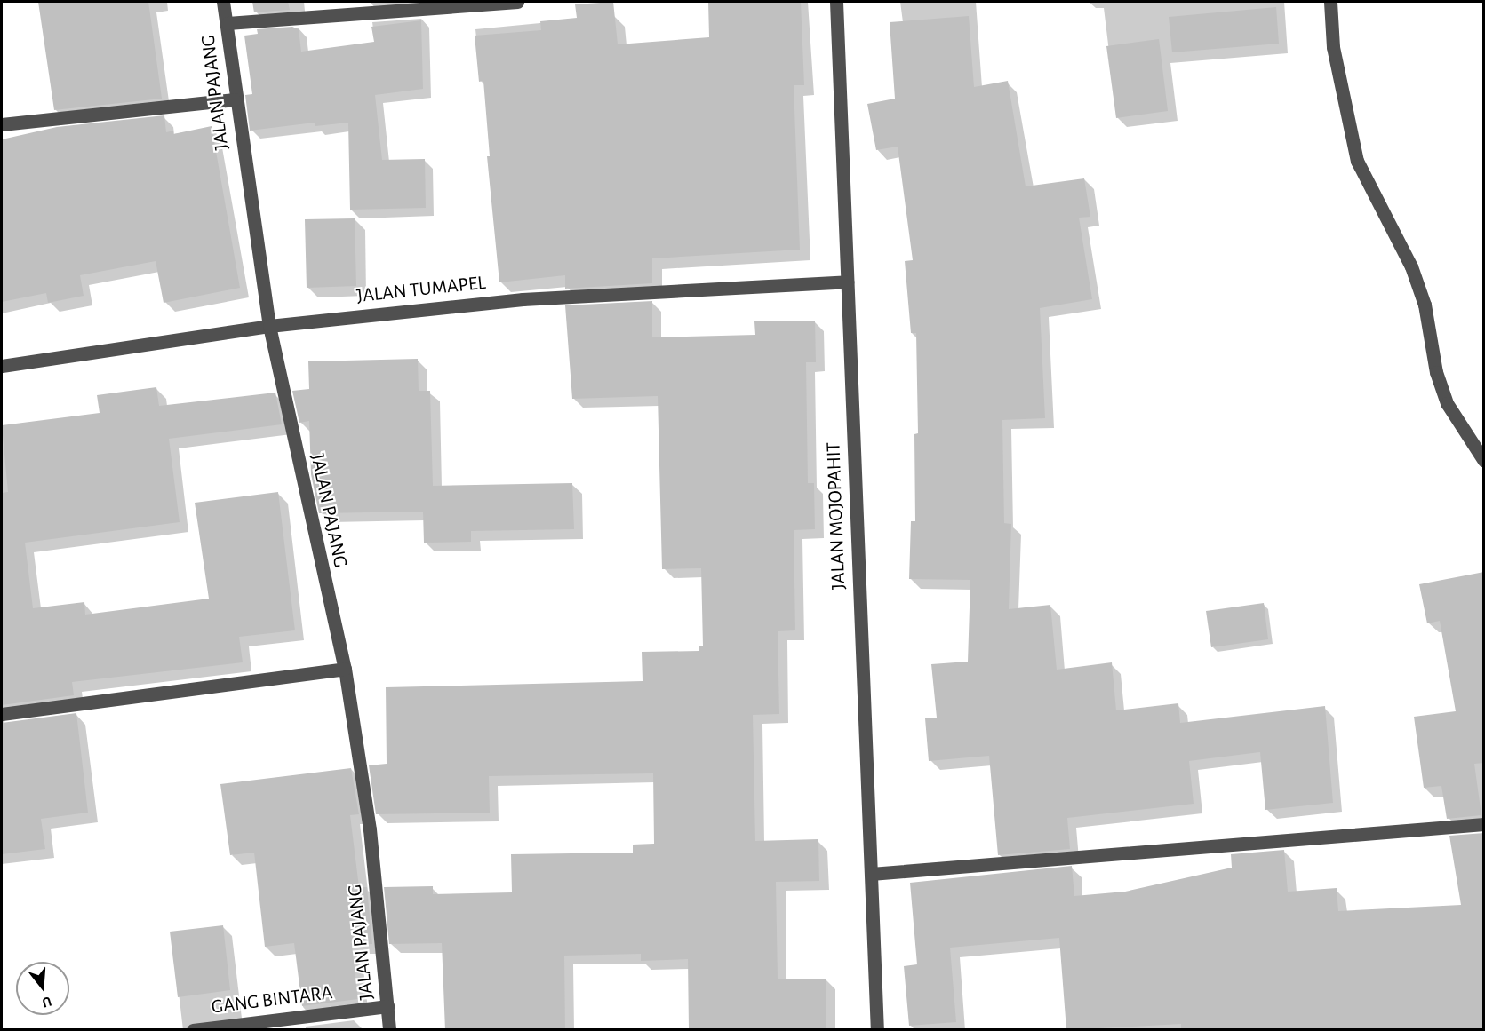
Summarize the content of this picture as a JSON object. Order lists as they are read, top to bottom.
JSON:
{
  "streets": {
    "street": [
      "JALAN PAJANG",
      "JALAN TUMAPEL",
      "JALAN MOJOPAHIT",
      "GANG BINTARA"
    ]
  },
  "crossings": [
    ["JALAN PAJANG", "JALAN TUMAPEL"],
    ["JALAN PAJANG", "GANG BINTARA"],
    ["JALAN TUMAPEL", "JALAN MOJOPAHIT"]
  ],
  "north": "bottom"
}
